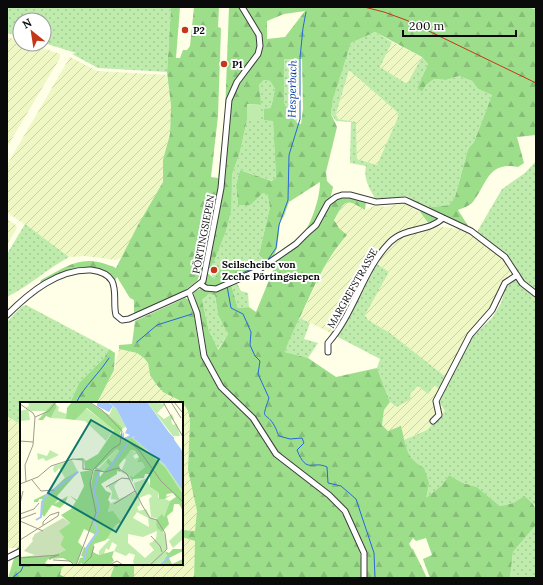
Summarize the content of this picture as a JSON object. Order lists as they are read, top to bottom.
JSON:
{
  "streets": {
    "street": ["PÖRTINGSIEPEN", "MARGREFSTRASSE"]
  },
  "water": ["Hesperbach"],
  "places": ["P2", "P1", "Seilscheibe von Zeche Pörtingsiepen"],
  "scale_bar": "200 m",
  "north": "top left"
}
